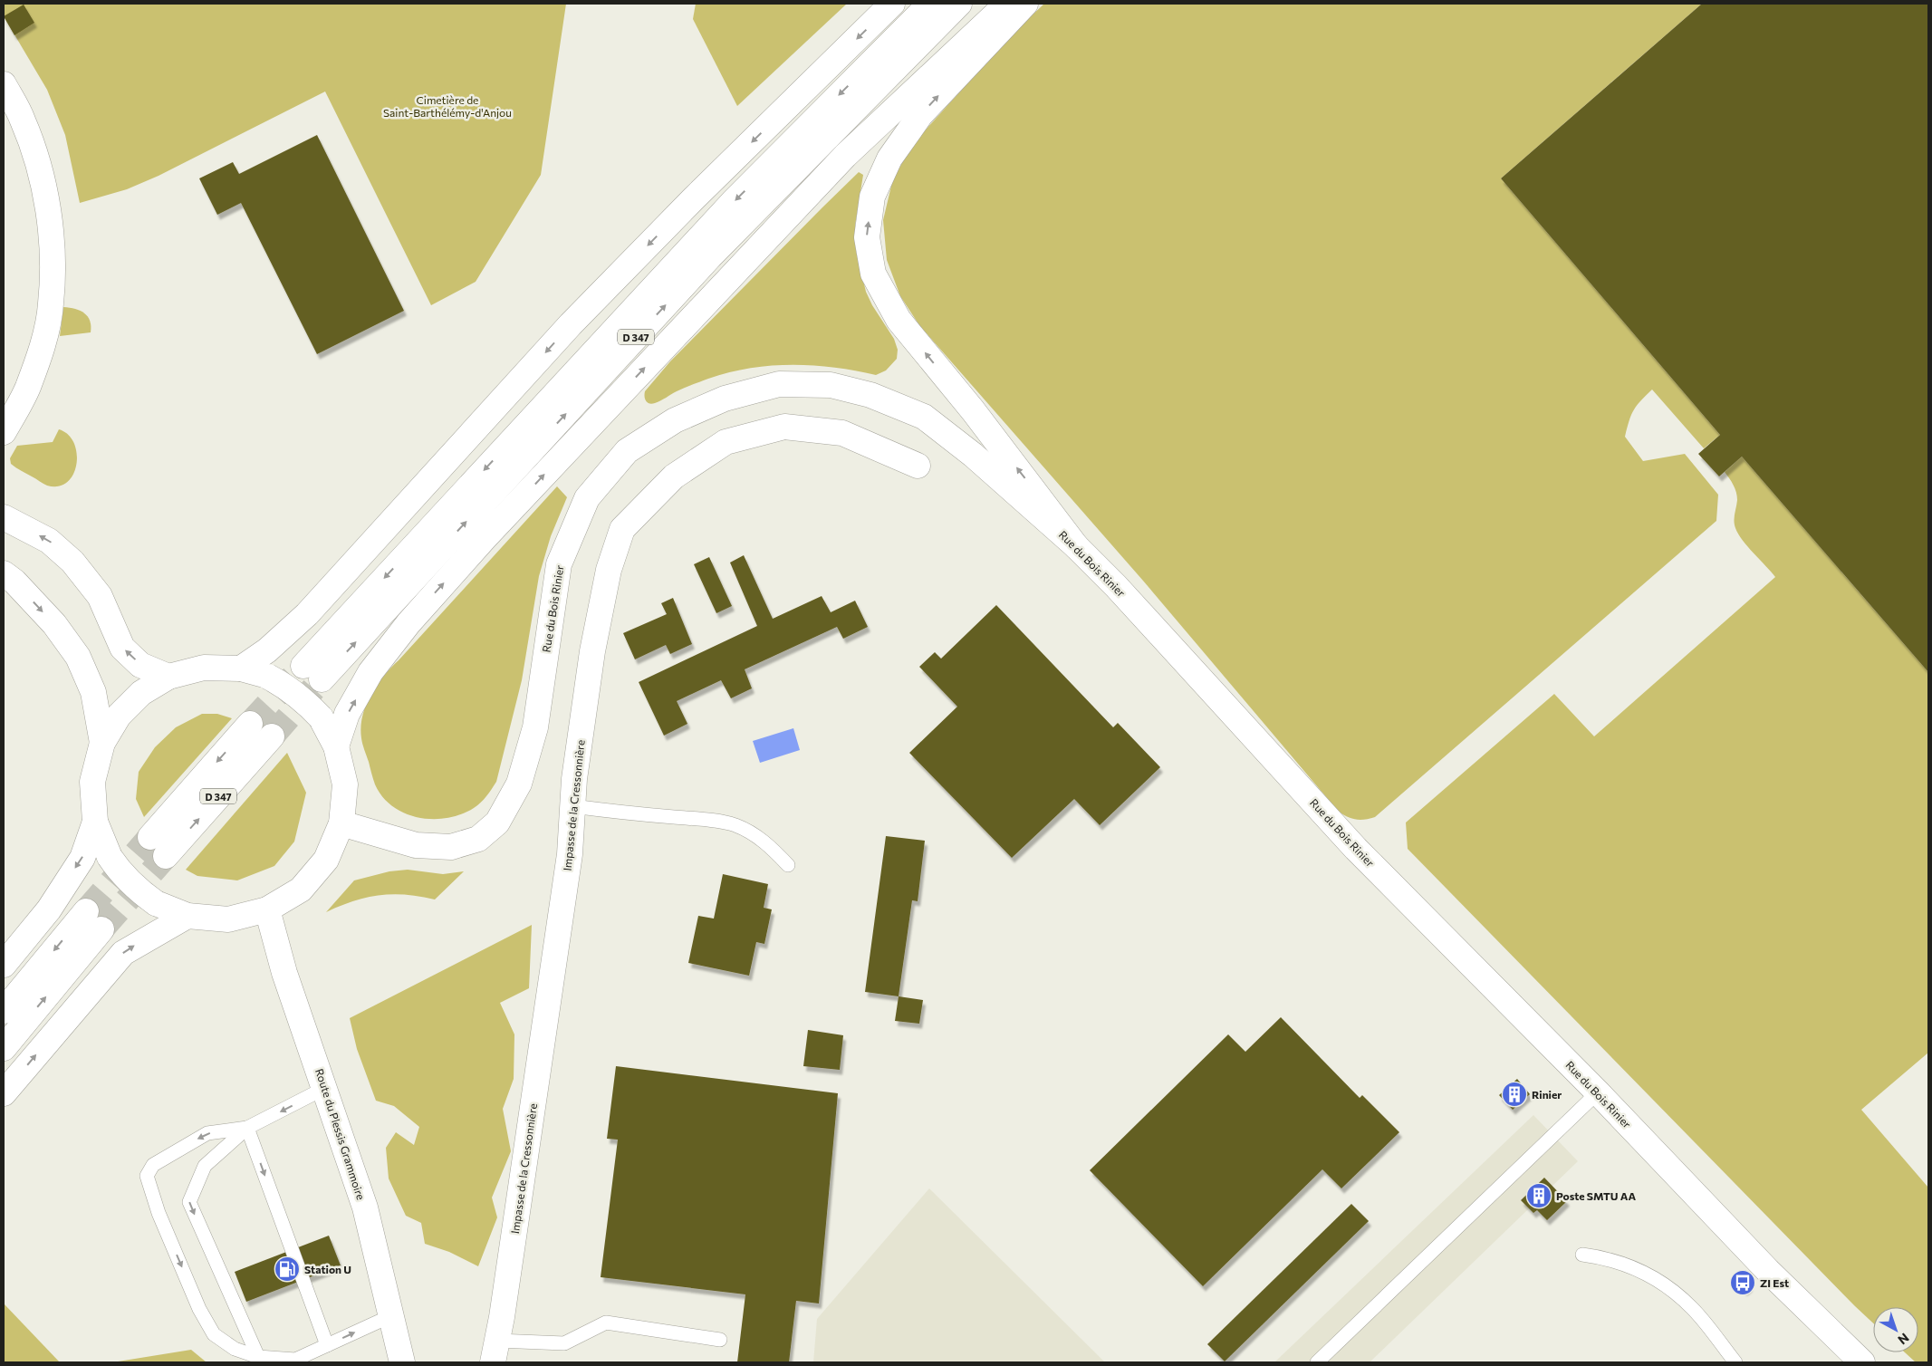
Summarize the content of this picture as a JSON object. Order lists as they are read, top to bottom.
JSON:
{
  "streets": {
    "main road": [
      "D 347",
      "Rue du Bois Rinier",
      "Impasse de la Cressonnière",
      "Route du Plessis Grammoire"
    ]
  },
  "parks": ["Cimetière de Saint-Barthélémy-d'Anjou"],
  "places": {
    "building": ["Rinier", "Poste SMTU AA"],
    "fuel station": ["Station U"],
    "bus stop": ["ZI Est"]
  },
  "north": "bottom right"
}
